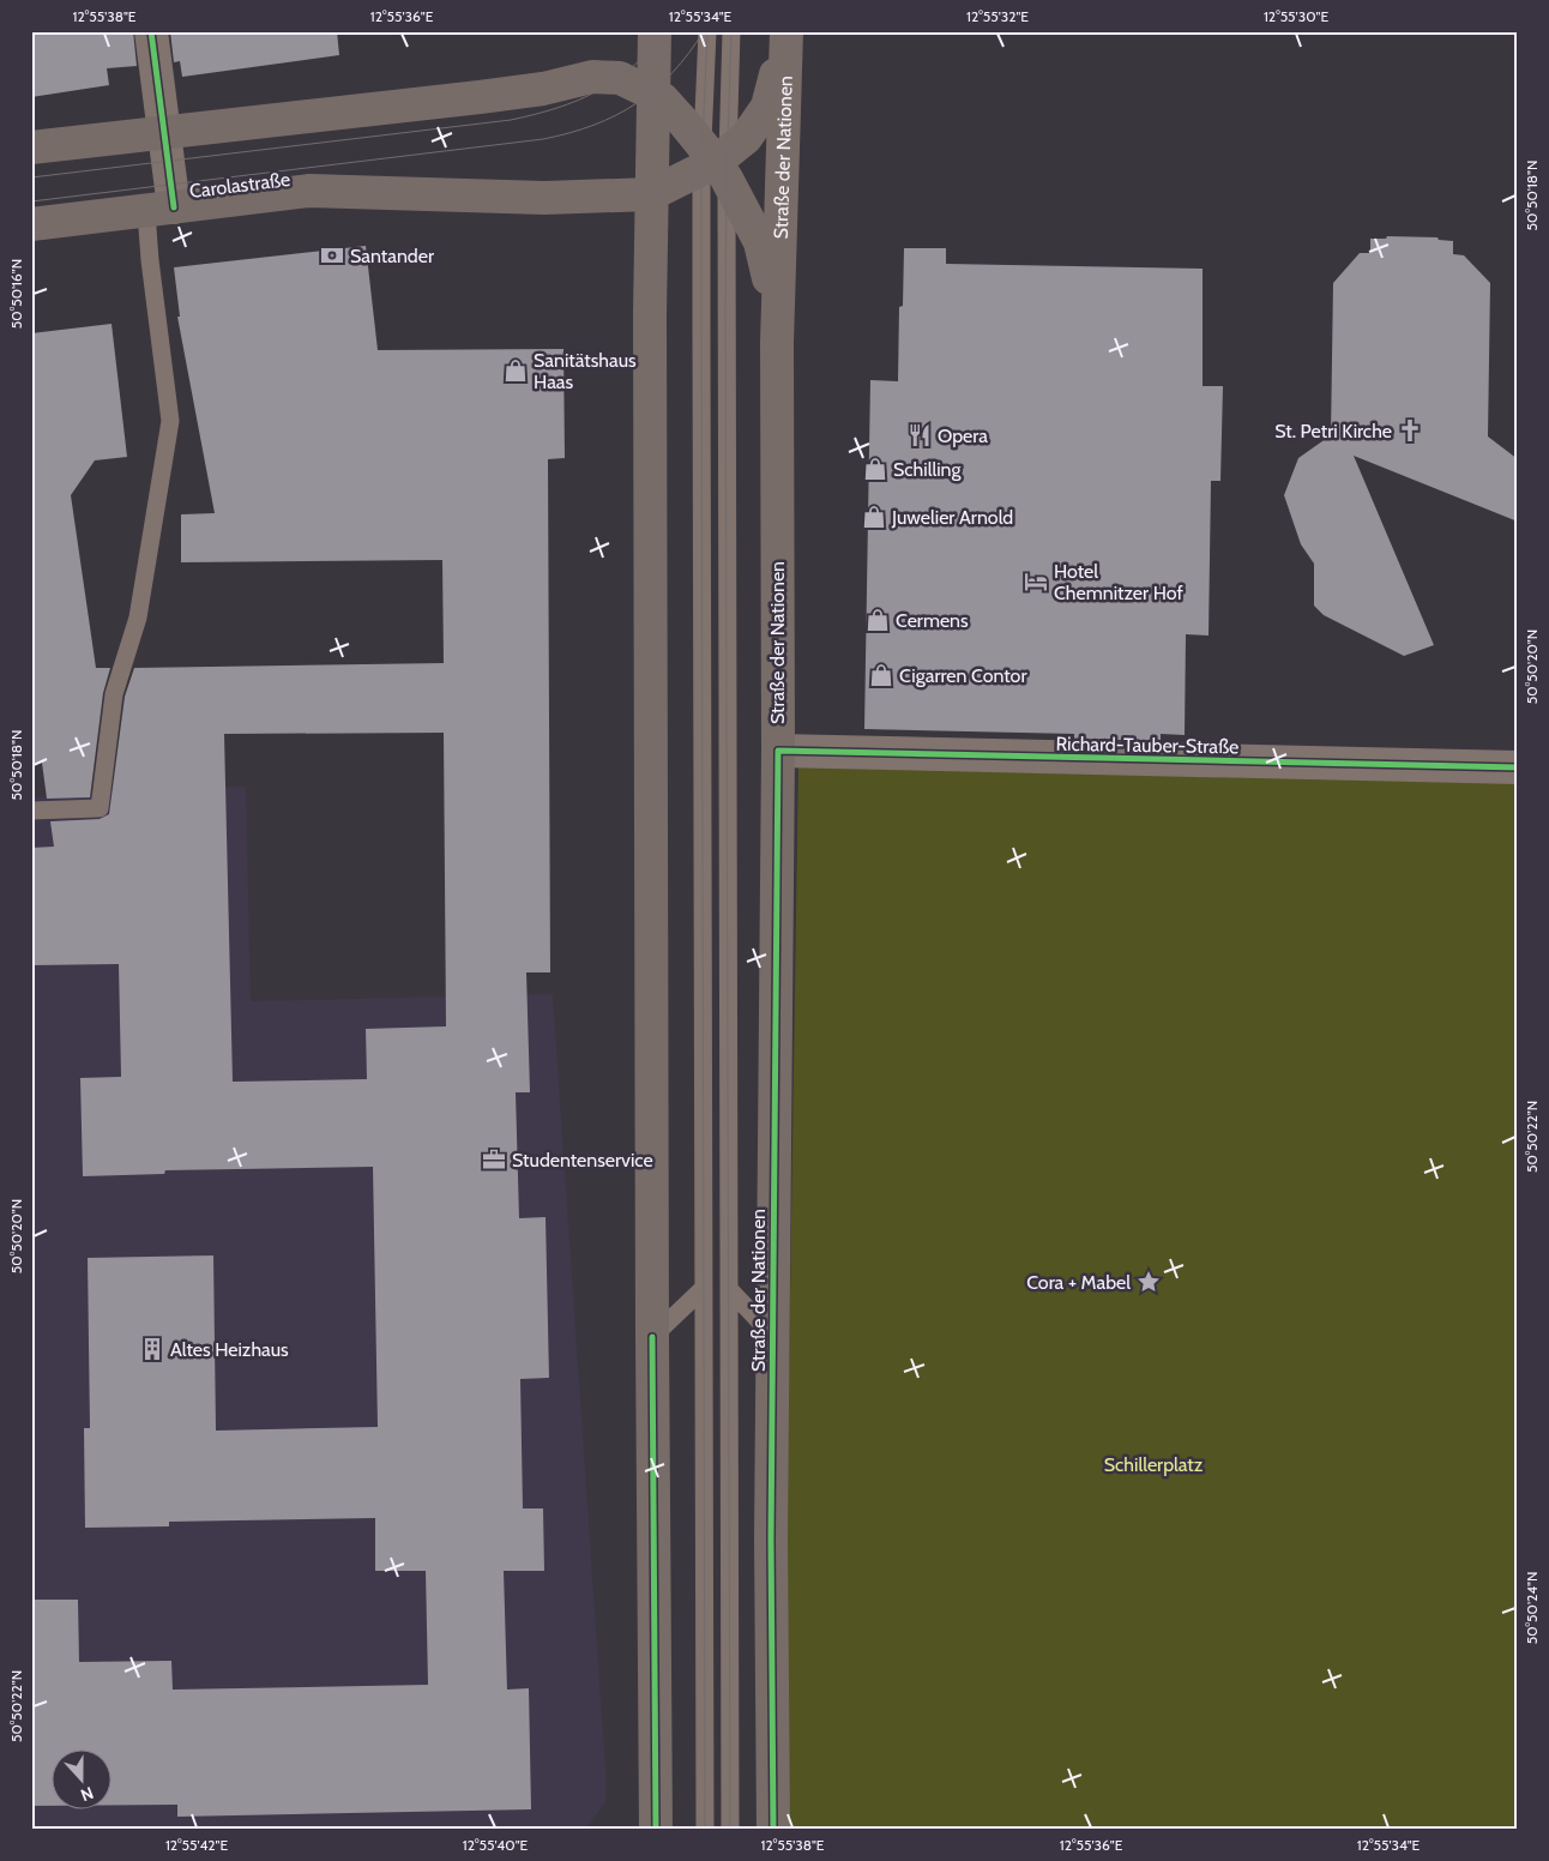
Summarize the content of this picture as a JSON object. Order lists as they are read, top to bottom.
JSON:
{
  "streets": {
    "main road": ["Straße der Nationen", "Carolastraße"],
    "street": ["Richard-Tauber-Straße"]
  },
  "crossings": [
    ["Straße der Nationen", "Carolastraße"],
    ["Straße der Nationen", "Richard-Tauber-Straße"]
  ],
  "parks": ["Schillerplatz"],
  "places": {
    "bank": ["Santander"],
    "shop": [
      "Sanitätshaus Haas",
      "Schilling",
      "Juwelier Arnold",
      "Cermens",
      "Cigarren Contor"
    ],
    "church": ["St. Petri Kirche"],
    "restaurant": ["Opera"],
    "hotel": ["Hotel Chemnitzer Hof"],
    "office": ["Studentenservice"],
    "place": ["Cora + Mabel"],
    "building": ["Altes Heizhaus"]
  },
  "north": "bottom",
  "coordinates": [
    "12°55'38\"E",
    "12°55'36\"E",
    "12°55'34\"E",
    "12°55'32\"E",
    "12°55'30\"E",
    "50°50'18\"N",
    "50°50'16\"N",
    "50°50'20\"N",
    "50°50'22\"N",
    "50°50'24\"N",
    "12°55'42\"E",
    "12°55'40\"E"
  ]
}
